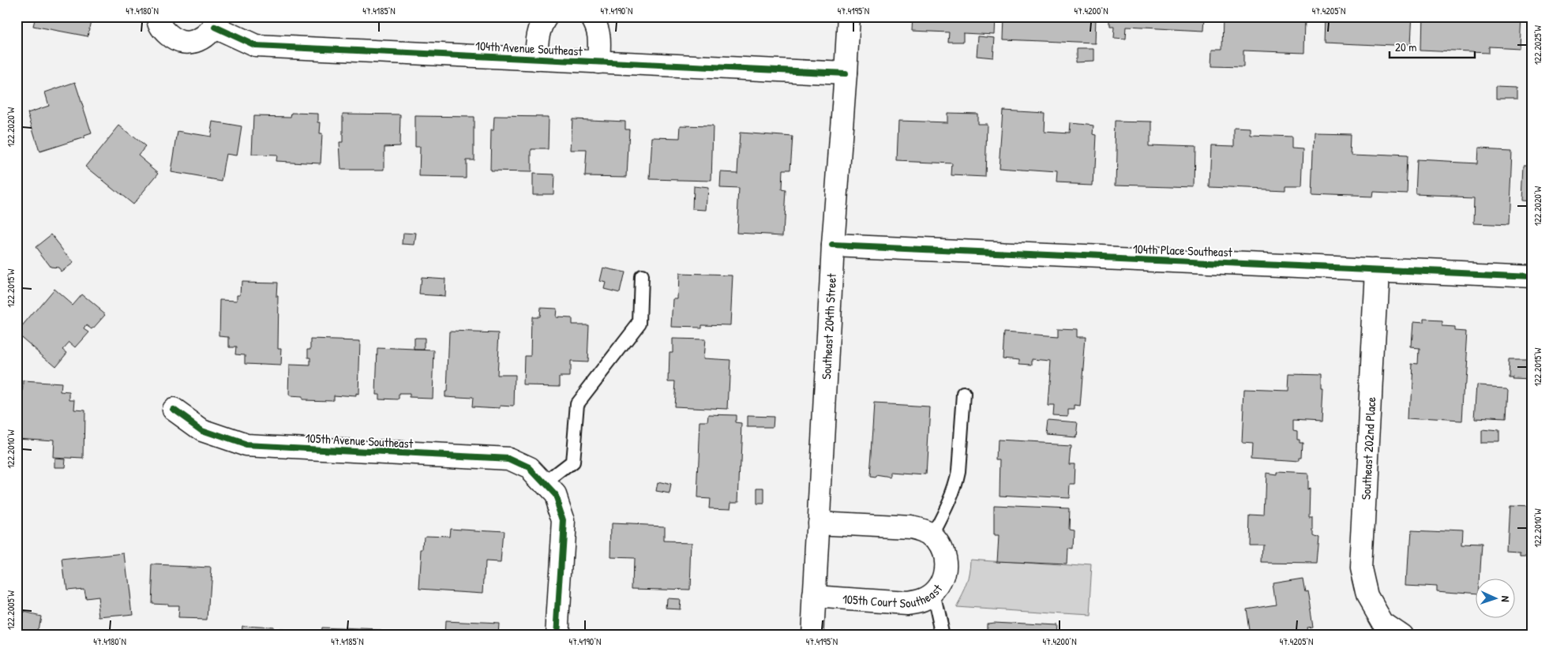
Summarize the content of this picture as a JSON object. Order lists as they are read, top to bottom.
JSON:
{
  "streets": {
    "street": [
      "104th Avenue Southeast",
      "104th Place Southeast",
      "Southeast 204th Street",
      "105th Avenue Southeast",
      "Southeast 202nd Place",
      "105th Court Southeast"
    ]
  },
  "crossings": [
    ["104th Avenue Southeast", "Southeast 204th Street"],
    ["104th Place Southeast", "Southeast 204th Street"],
    ["104th Place Southeast", "Southeast 202nd Place"],
    ["Southeast 204th Street", "105th Court Southeast"]
  ],
  "scale_bar": "20 m",
  "north": "right",
  "coordinates": [
    "47.4180°N",
    "47.4185°N",
    "47.4190°N",
    "47.4195°N",
    "47.4200°N",
    "47.4205°N",
    "122.2025°W",
    "122.2020°W",
    "122.2015°W",
    "122.2010°W",
    "122.2005°W"
  ]
}
